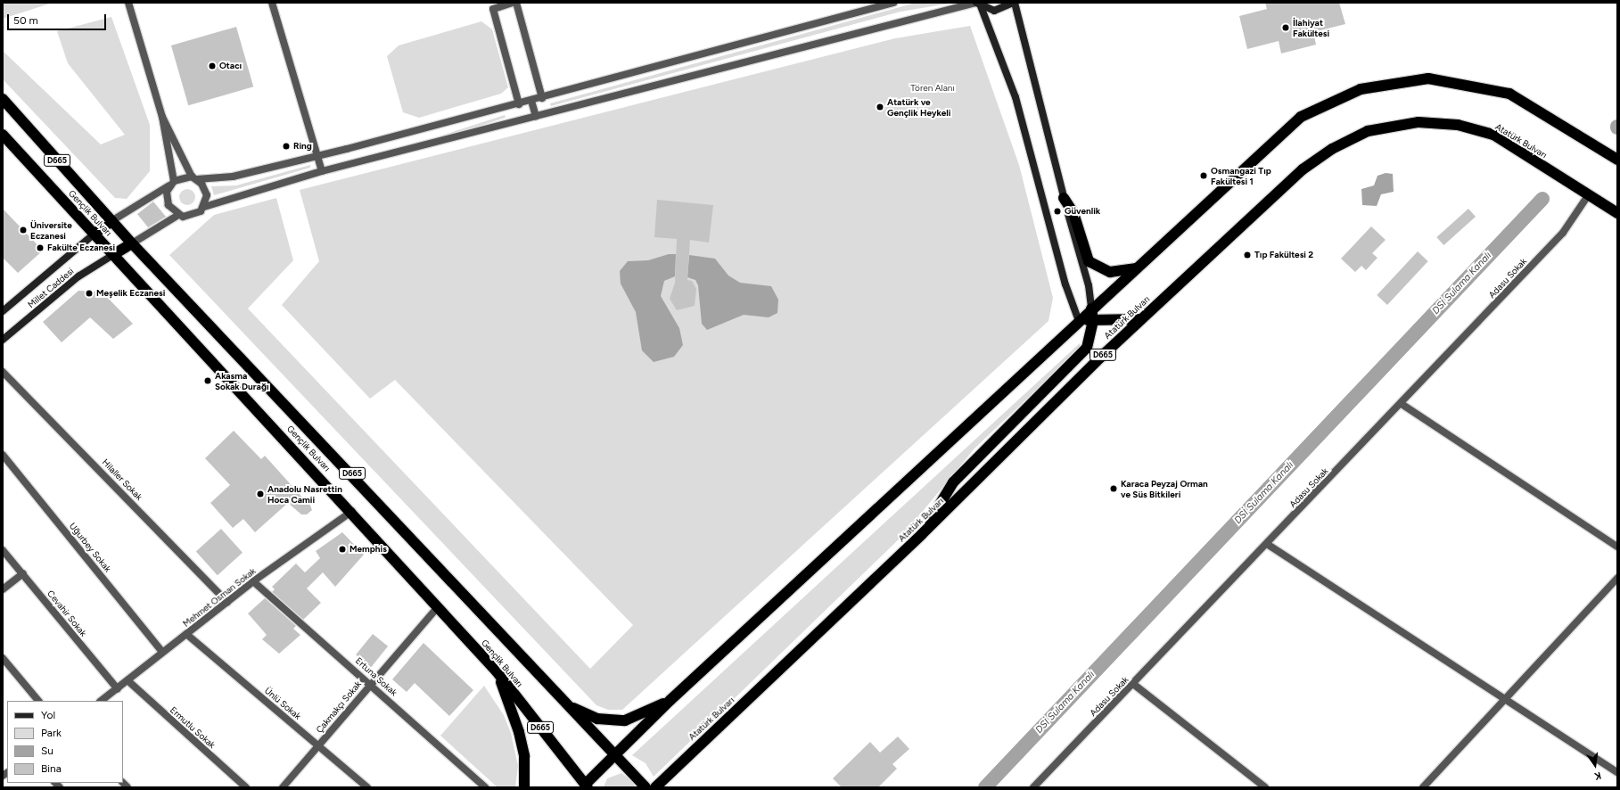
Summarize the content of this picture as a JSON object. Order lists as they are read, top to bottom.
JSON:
{
  "streets": {
    "highway": ["Atatürk Bulvarı", "D665", "Gençlik Bulvarı"],
    "street": [
      "Adasu Sokak",
      "Millet Caddesi",
      "Hilaller Sokak",
      "Uğurbey Sokak",
      "Mehmet Osman Sokak",
      "Cevahir Sokak",
      "Ertuna Sokak",
      "Ünlü Sokak",
      "Çakmakçı Sokak",
      "Ermutlu Sokak"
    ]
  },
  "crossings": [
    ["Atatürk Bulvarı", "Adasu Sokak"],
    ["D665", "Gençlik Bulvarı"],
    ["Gençlik Bulvarı", "Millet Caddesi"],
    ["Gençlik Bulvarı", "Mehmet Osman Sokak"],
    ["Gençlik Bulvarı", "Çakmakçı Sokak"],
    ["Hilaller Sokak", "Mehmet Osman Sokak"],
    ["Uğurbey Sokak", "Mehmet Osman Sokak"],
    ["Mehmet Osman Sokak", "Cevahir Sokak"],
    ["Mehmet Osman Sokak", "Ertuna Sokak"],
    ["Mehmet Osman Sokak", "Ünlü Sokak"],
    ["Mehmet Osman Sokak", "Ermutlu Sokak"],
    ["Ertuna Sokak", "Çakmakçı Sokak"],
    ["Ünlü Sokak", "Çakmakçı Sokak"]
  ],
  "water": ["DSİ Sulama Kanalı"],
  "parks": ["Tören Alanı"],
  "places": [
    "İlahiyat Fakültesi",
    "Otacı",
    "Atatürk ve Gençlik Heykeli",
    "Ring",
    "Osmangazi Tıp Fakültesi 1",
    "Güvenlik",
    "Üniversite Eczanesi",
    "Fakülte Eczanesi",
    "Tıp Fakültesi 2",
    "Meşelik Eczanesi",
    "Akasma Sokak Durağı",
    "Karaca Peyzaj Orman ve Süs Bitkileri",
    "Anadolu Nasrettin Hoca Camii",
    "Memphis"
  ],
  "legend": [
    "Yol",
    "Park",
    "Su",
    "Bina"
  ],
  "scale_bar": "50 m",
  "north": "bottom"
}
